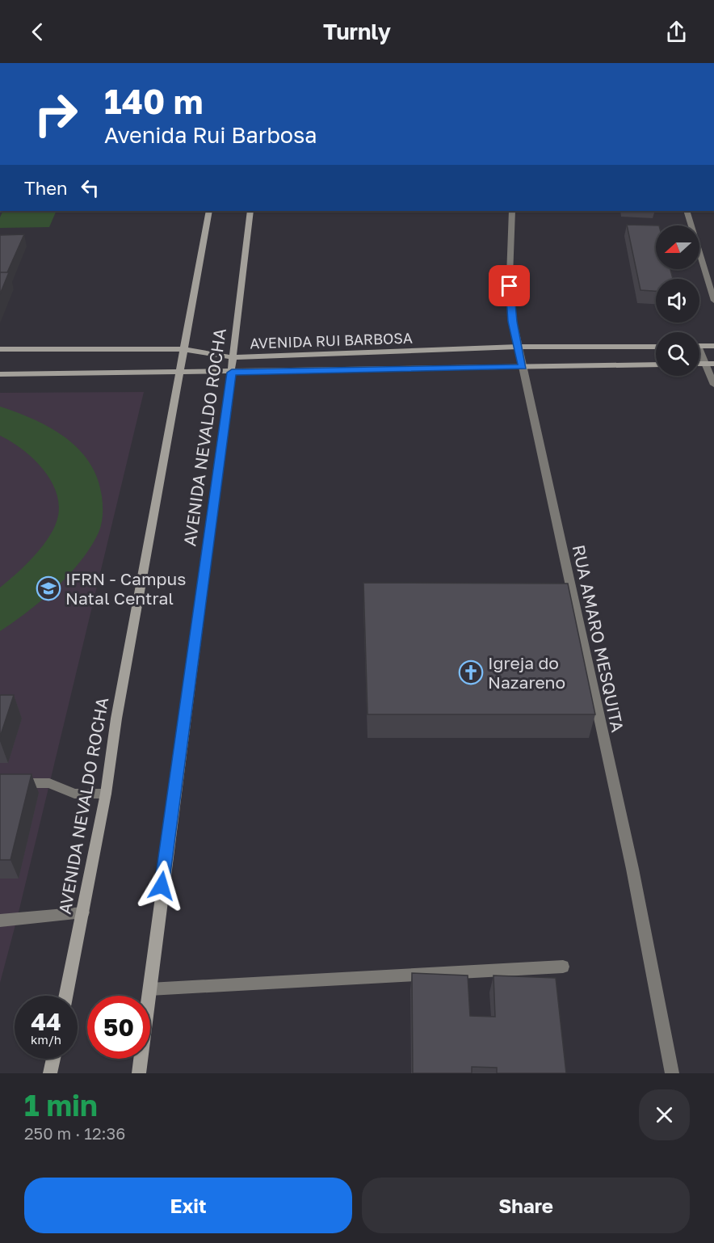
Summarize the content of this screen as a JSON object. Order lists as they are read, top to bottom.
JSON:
{
  "streets": {
    "main road": ["AVENIDA RUI BARBOSA", "AVENIDA NEVALDO ROCHA"],
    "street": ["RUA AMARO MESQUITA"]
  },
  "crossings": [
    ["AVENIDA RUI BARBOSA", "AVENIDA NEVALDO ROCHA"],
    ["AVENIDA RUI BARBOSA", "RUA AMARO MESQUITA"]
  ],
  "places": {
    "school or university": ["IFRN - Campus Natal Central"],
    "church": ["Igreja do Nazareno"]
  },
  "north": "left",
  "page": {
    "header": "Turnly",
    "turn": ["140 m", "Avenida Rui Barbosa"],
    "then": "Then",
    "speed": "44 km/h",
    "limit": "50",
    "heading": ["1 min", "250 m · 12:36"],
    "buttons": ["Exit", "Share"]
  }
}
